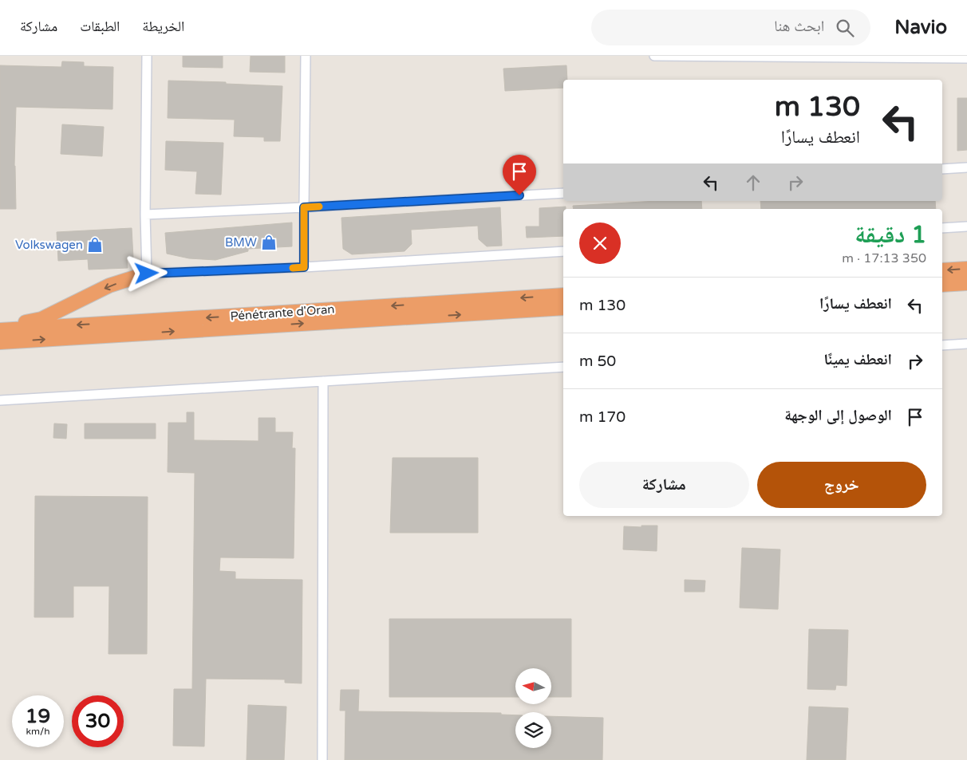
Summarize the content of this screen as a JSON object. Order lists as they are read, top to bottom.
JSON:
{
  "streets": {
    "highway": ["Pénétrante d'Oran"]
  },
  "places": {
    "shop": ["BMW", "Volkswagen"]
  },
  "north": "left",
  "page": {
    "header": "Navio",
    "search": "ابحث هنا",
    "nav": ["الخريطة", "الطبقات", "مشاركة"],
    "turn": ["130 m", "انعطف يسارًا"],
    "heading": ["1 دقيقة", "350 m · 17:13"],
    "list": [
      {
        "name": "انعطف يسارًا",
        "value": "130 m"
      },
      {
        "name": "انعطف يمينًا",
        "value": "50 m"
      },
      {
        "name": "الوصول إلى الوجهة",
        "value": "170 m"
      }
    ],
    "buttons": ["خروج", "مشاركة"],
    "speed": "19 km/h",
    "limit": "30"
  }
}
